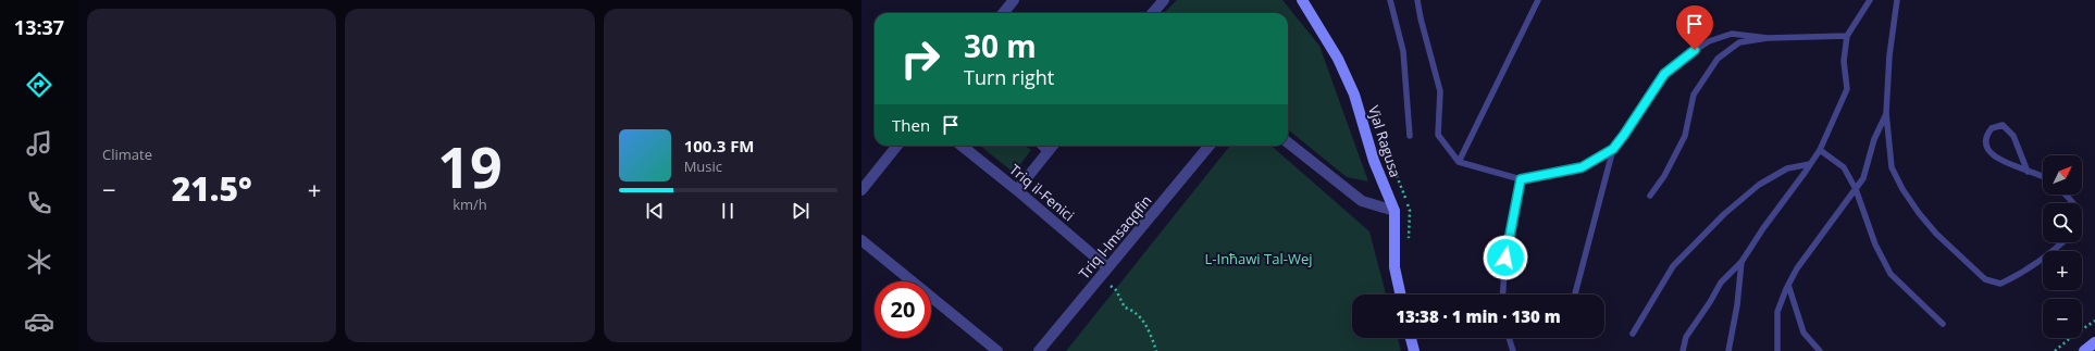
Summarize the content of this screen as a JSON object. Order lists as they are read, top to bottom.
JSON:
{
  "streets": {
    "main road": ["Vjal Ragusa"],
    "street": ["Triq il-Fenici", "Triq l-Imsaqqfin"]
  },
  "crossings": [
    ["Triq il-Fenici", "Triq l-Imsaqqfin"]
  ],
  "parks": ["L-Inħawi Tal-Wej"],
  "north": "top right",
  "page": {
    "tabs": "13:37",
    "tile": [
      "Climate",
      ["19", "km/h"]
    ],
    "turn": ["30 m", "Turn right"],
    "then": "Then",
    "song": ["100.3 FM", "Music"],
    "map_buttons": ["+", "−"],
    "heat": ["−", "21.5°", "+"],
    "limit": "20",
    "trip": "13:38 · 1 min · 130 m"
  }
}
